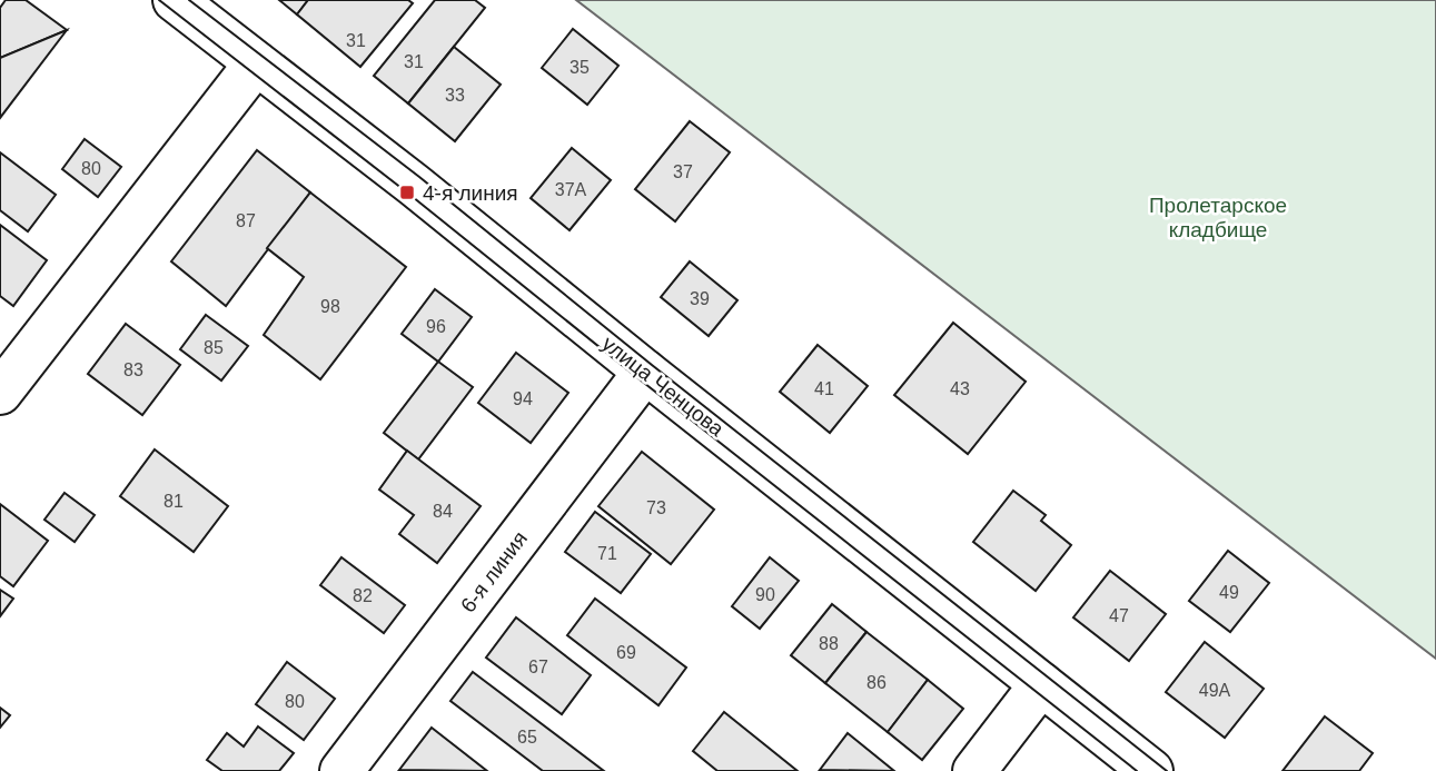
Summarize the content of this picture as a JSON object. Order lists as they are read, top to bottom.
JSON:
{
  "streets": {
    "street": ["улица Ченцова", "6-я линия"]
  },
  "crossings": [
    ["улица Ченцова", "6-я линия"]
  ],
  "parks": ["Пролетарское кладбище"],
  "places": {
    "transit": ["4-я линия"]
  },
  "house_numbers": [
    "31",
    "31",
    "35",
    "33",
    "80",
    "37",
    "37А",
    "87",
    "39",
    "98",
    "96",
    "85",
    "83",
    "41",
    "43",
    "94",
    "81",
    "73",
    "84",
    "71",
    "49",
    "90",
    "82",
    "47",
    "88",
    "69",
    "67",
    "86",
    "49А",
    "80",
    "65"
  ]
}
